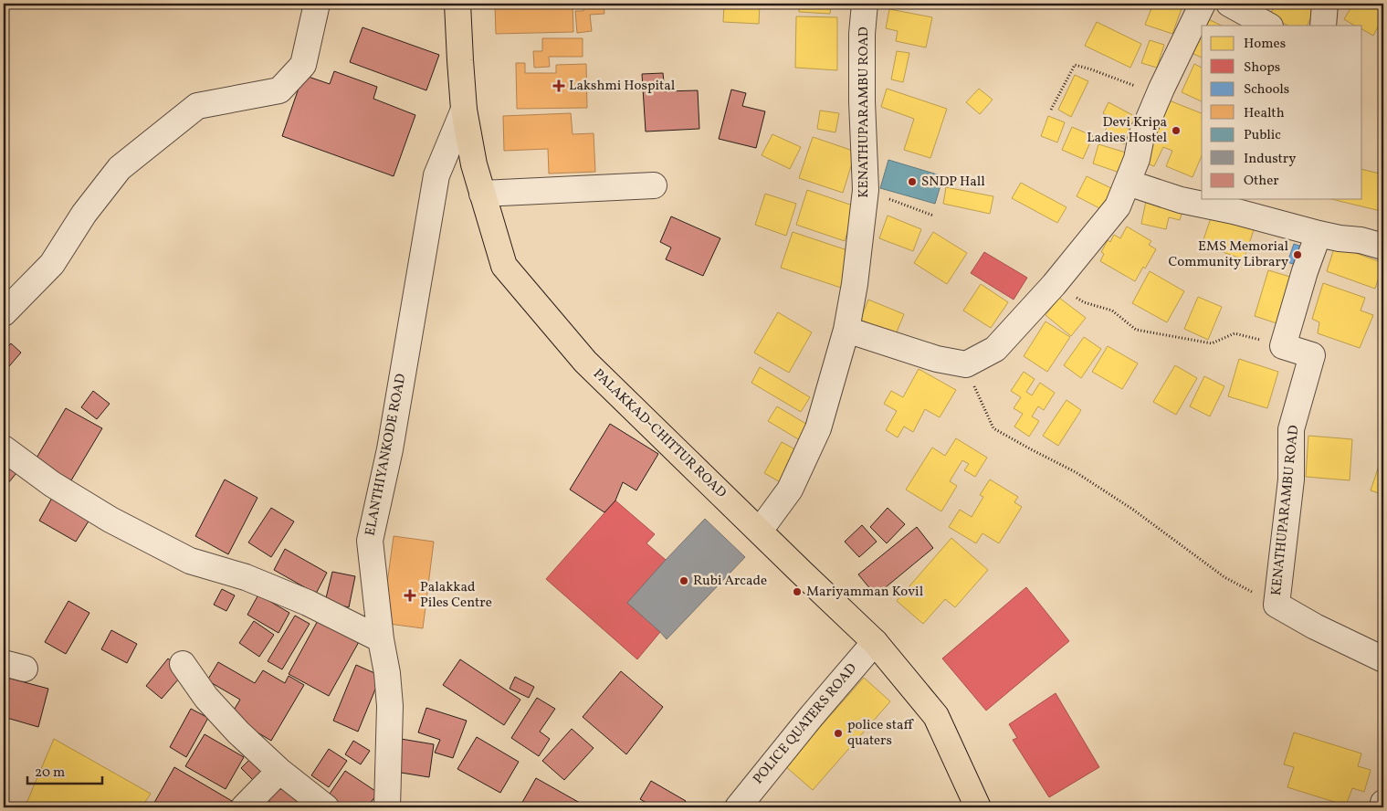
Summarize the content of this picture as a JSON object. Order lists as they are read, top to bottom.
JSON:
{
  "streets": {
    "main road": ["PALAKKAD-CHITTUR ROAD"],
    "street": ["KENATHUPARAMBU ROAD", "ELANTHIYANKODE ROAD", "POLICE QUATERS ROAD"]
  },
  "crossings": [
    ["KENATHUPARAMBU ROAD", "PALAKKAD-CHITTUR ROAD"],
    ["PALAKKAD-CHITTUR ROAD", "ELANTHIYANKODE ROAD"],
    ["PALAKKAD-CHITTUR ROAD", "POLICE QUATERS ROAD"]
  ],
  "places": {
    "health": ["Lakshmi Hospital", "Palakkad Piles Centre"],
    "other": [
      "Devi Kripa Ladies Hostel",
      "SNDP Hall",
      "EMS Memorial Community Library",
      "Rubi Arcade",
      "Mariyamman Kovil",
      "police staff quaters"
    ]
  },
  "legend": [
    "Homes",
    "Shops",
    "Schools",
    "Health",
    "Public",
    "Industry",
    "Other"
  ],
  "scale_bar": "20 m"
}
